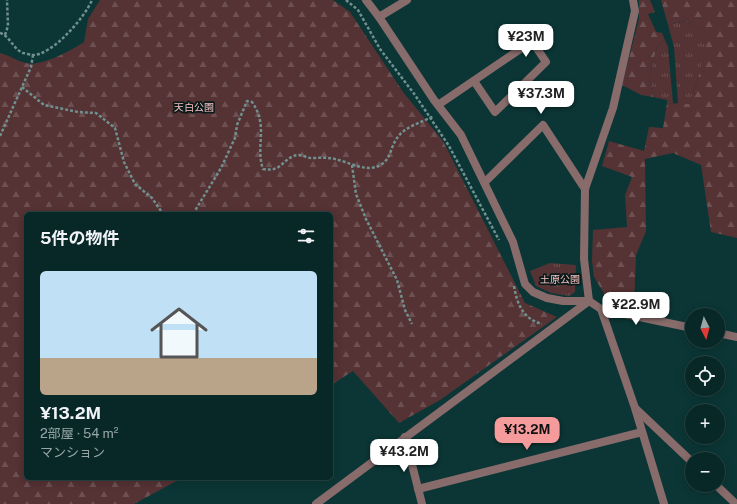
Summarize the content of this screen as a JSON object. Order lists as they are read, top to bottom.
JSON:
{
  "parks": ["天白公園", "土原公園"],
  "north": "bottom",
  "page": {
    "price": [
      "¥23M",
      "¥37.3M",
      "¥22.9M",
      "¥13.2M",
      "¥43.2M"
    ],
    "heading": "5件の物件",
    "list": [
      {
        "name": "¥13.2M",
        "note": "2部屋 · 54 m² · マンション"
      }
    ],
    "map_buttons": ["+", "−"]
  }
}
